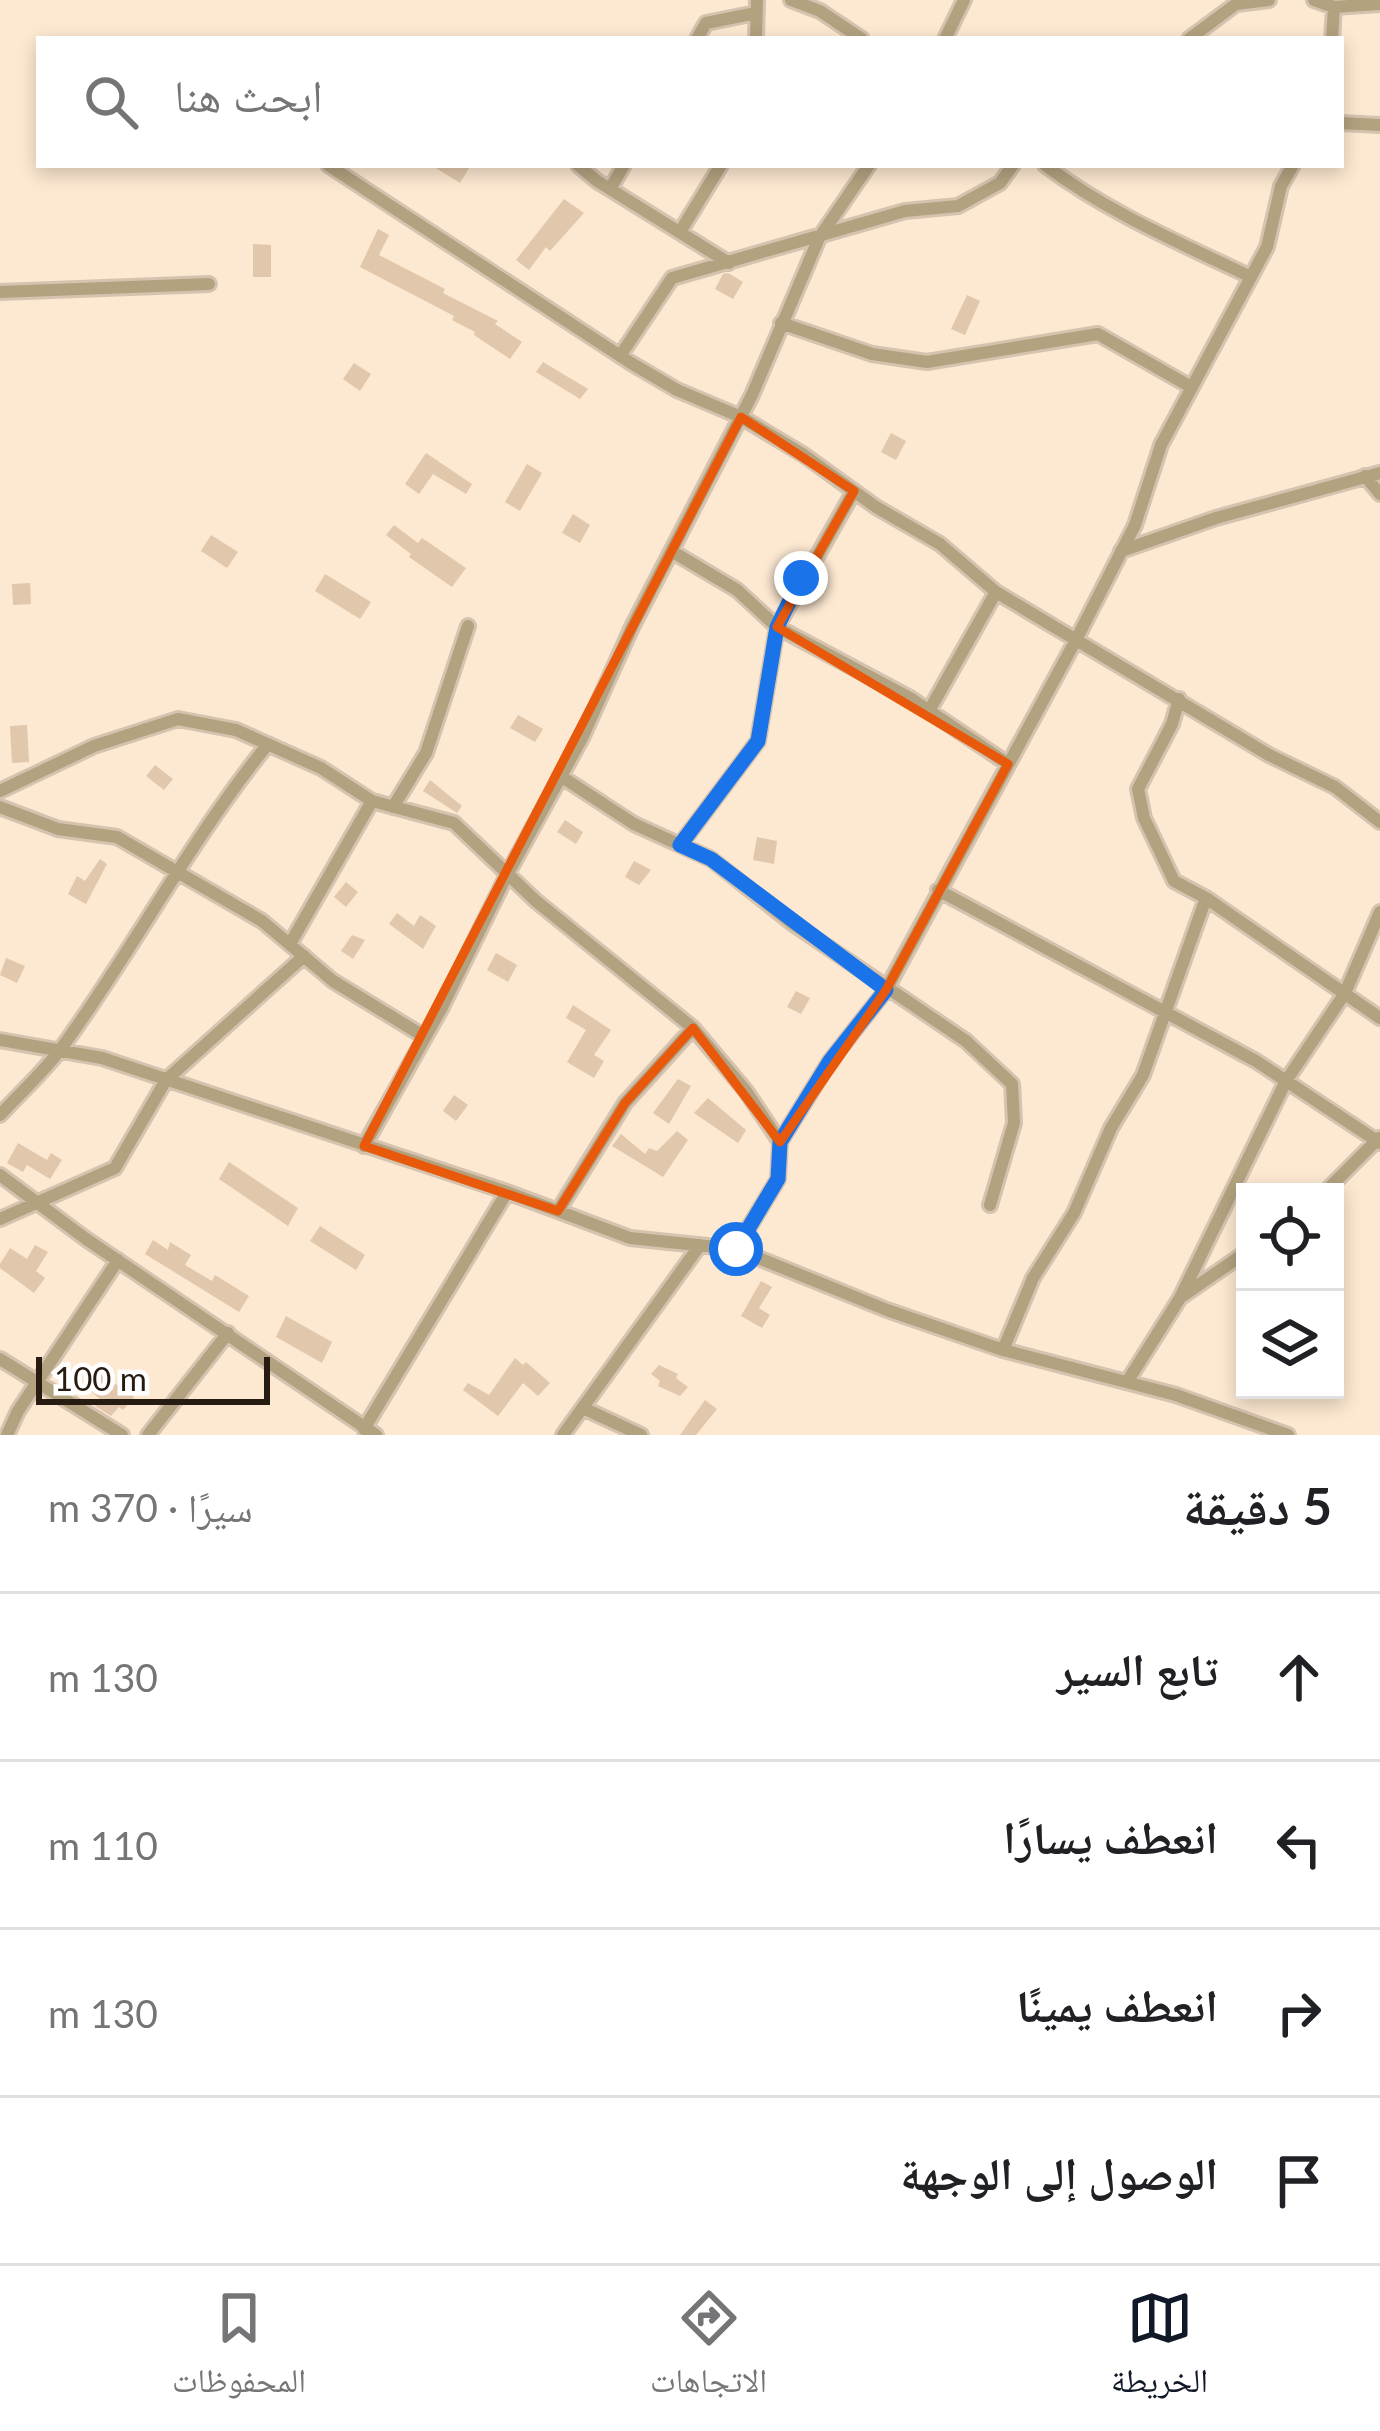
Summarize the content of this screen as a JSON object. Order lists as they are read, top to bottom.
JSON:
{
  "scale_bar": "100 m",
  "page": {
    "search": "ابحث هنا",
    "scale": "100 m",
    "heading": ["5 دقيقة", "سيرًا · 370 m"],
    "list": [
      ["تابع السير", "130 m"],
      ["انعطف يسارًا", "110 m"],
      ["انعطف يمينًا", "130 m"],
      "الوصول إلى الوجهة"
    ],
    "nav": ["الخريطة", "الاتجاهات", "المحفوظات"]
  }
}
